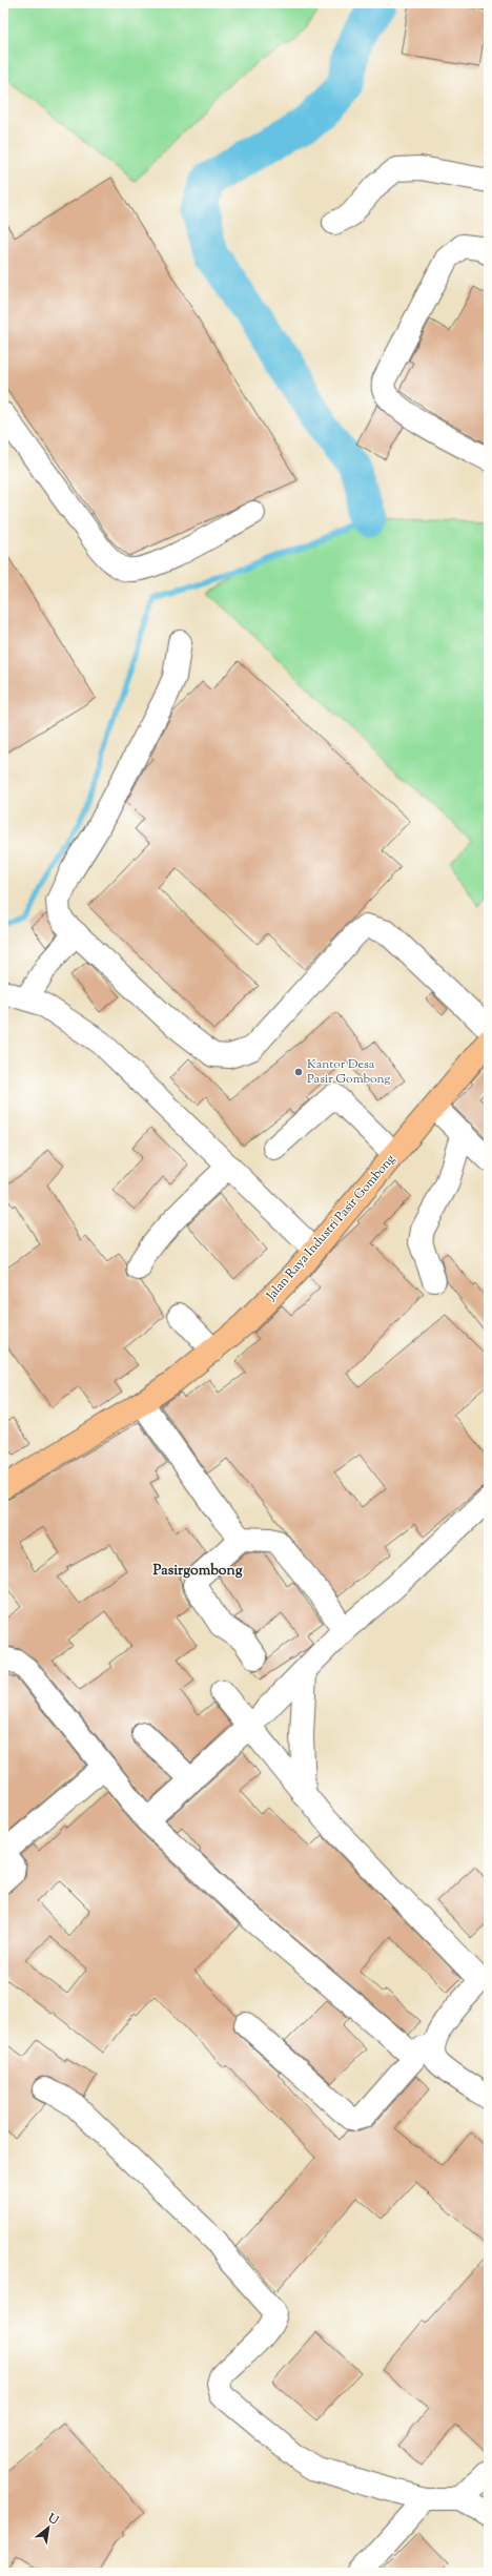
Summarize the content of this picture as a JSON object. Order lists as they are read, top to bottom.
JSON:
{
  "streets": {
    "main road": ["Jalan Raya Industri Pasir Gombong"]
  },
  "districts": ["Pasirgombong"],
  "places": ["Kantor Desa Pasir Gombong"],
  "north": "top right"
}
